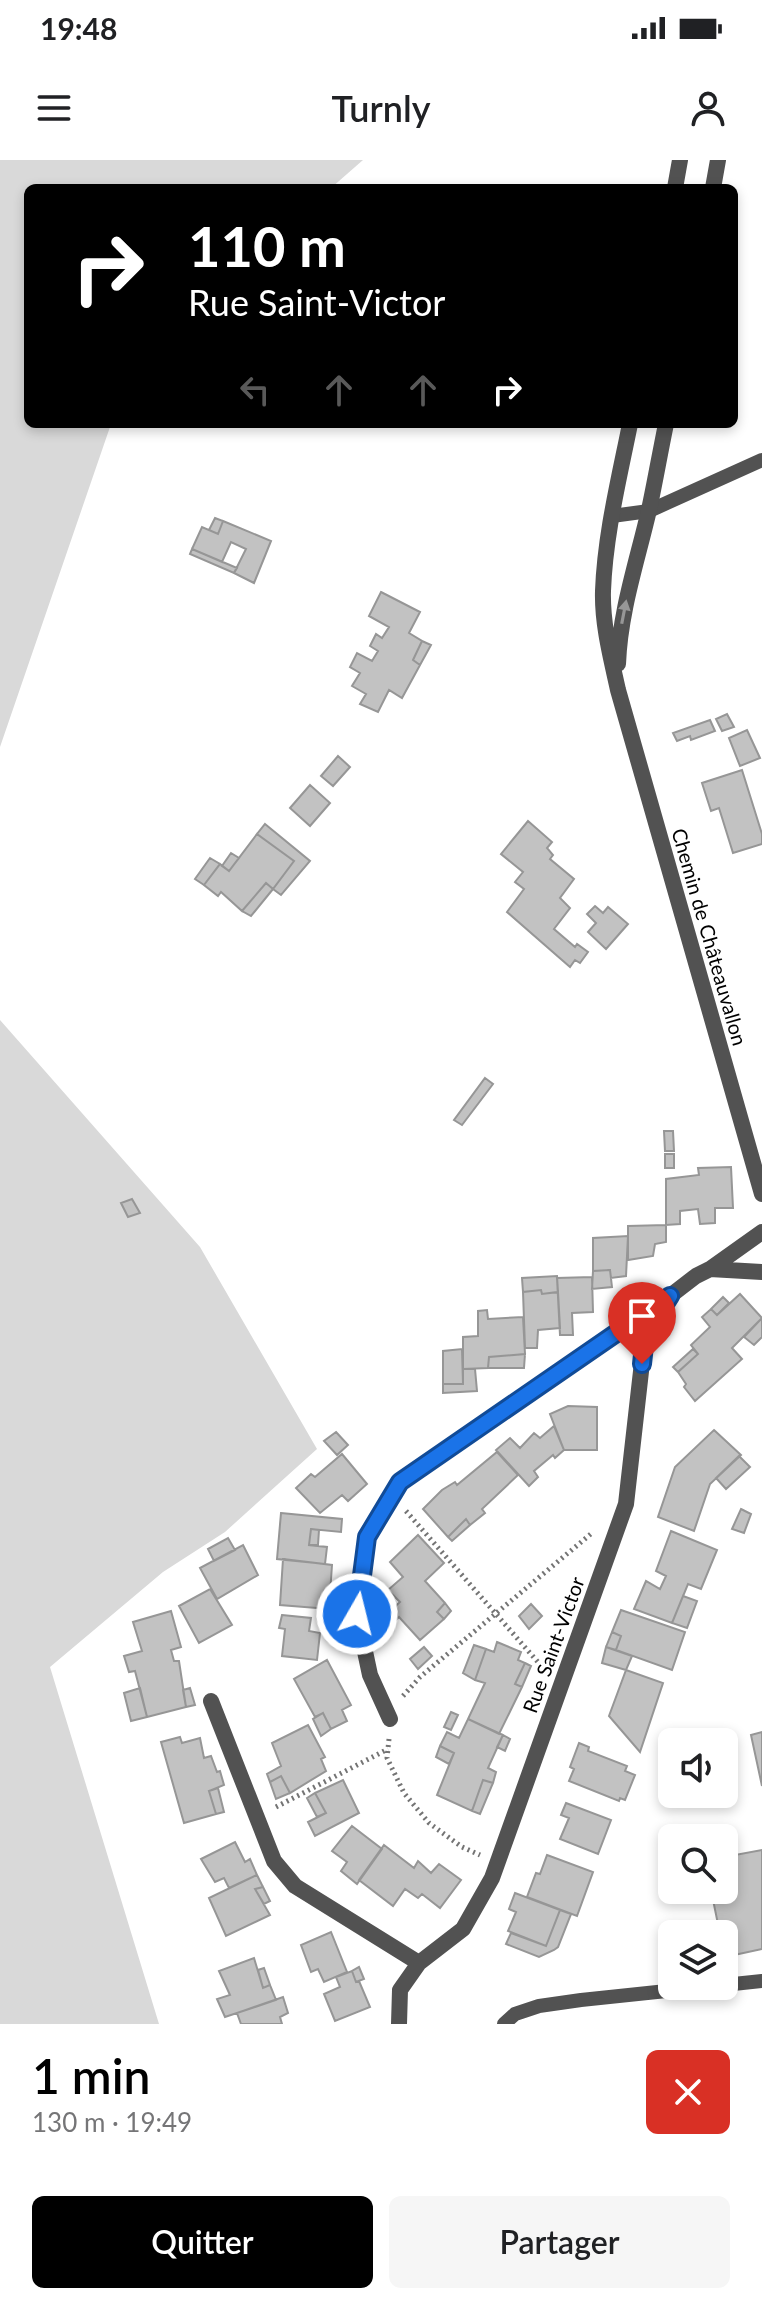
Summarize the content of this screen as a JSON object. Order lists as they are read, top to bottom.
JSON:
{
  "streets": {
    "street": ["Chemin de Châteauvallon", "Rue Saint-Victor"]
  },
  "page": {
    "status": "19:48",
    "header": "Turnly",
    "turn": ["110 m", "Rue Saint-Victor"],
    "heading": ["1 min", "130 m · 19:49"],
    "buttons": ["Quitter", "Partager"]
  }
}
